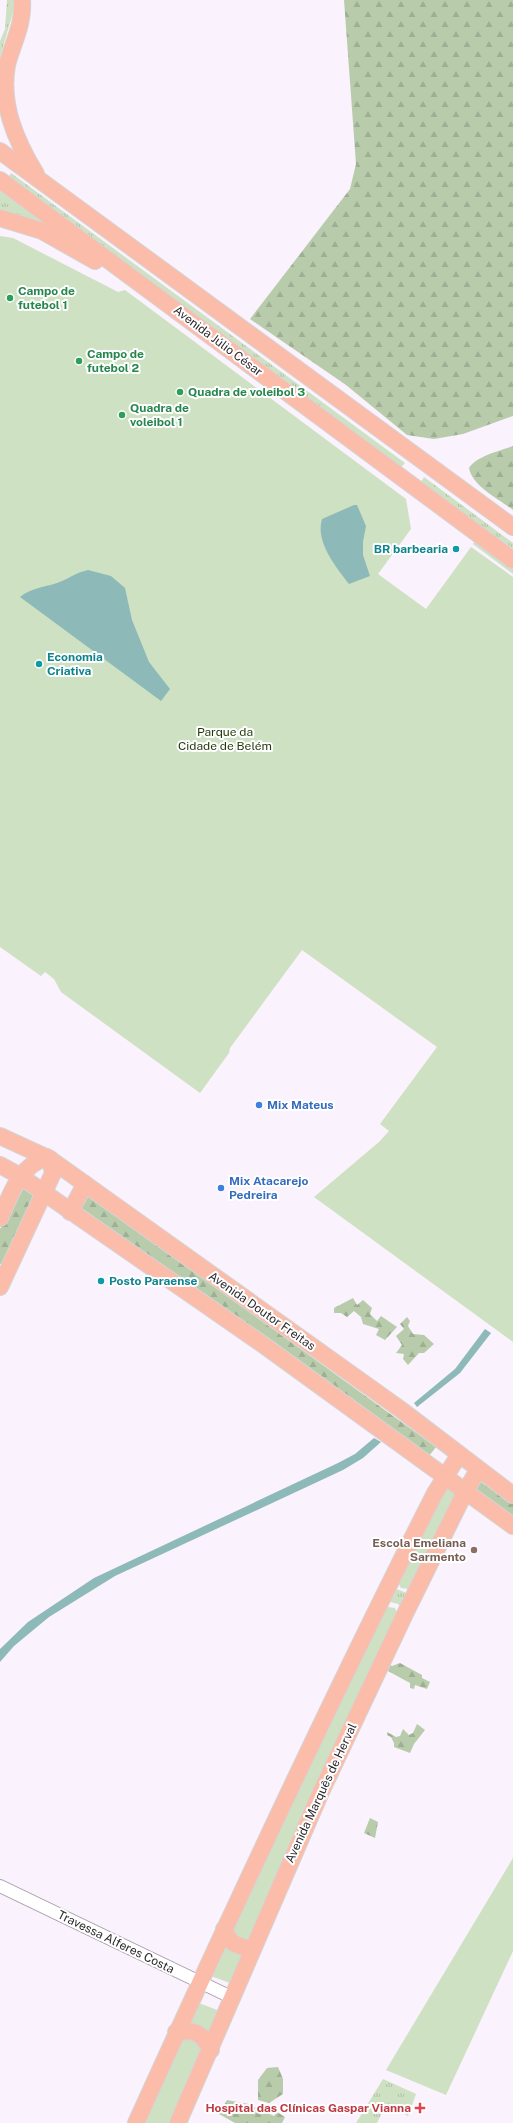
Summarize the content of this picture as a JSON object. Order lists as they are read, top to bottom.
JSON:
{
  "streets": {
    "main road": ["Avenida Júlio César", "Avenida Doutor Freitas", "Avenida Marquês de Herval"],
    "street": ["Travessa Alferes Costa"]
  },
  "crossings": [
    ["Avenida Doutor Freitas", "Avenida Marquês de Herval"],
    ["Avenida Marquês de Herval", "Travessa Alferes Costa"]
  ],
  "parks": ["Parque da Cidade de Belém"],
  "places": {
    "other": [
      "Campo de futebol 1",
      "Campo de futebol 2",
      "Quadra de voleibol 3",
      "Quadra de voleibol 1",
      "BR barbearia",
      "Economia Criativa",
      "Mix Mateus",
      "Mix Atacarejo Pedreira",
      "Posto Paraense",
      "Escola Emeliana Sarmento"
    ],
    "health": ["Hospital das Clínicas Gaspar Vianna"]
  }
}
